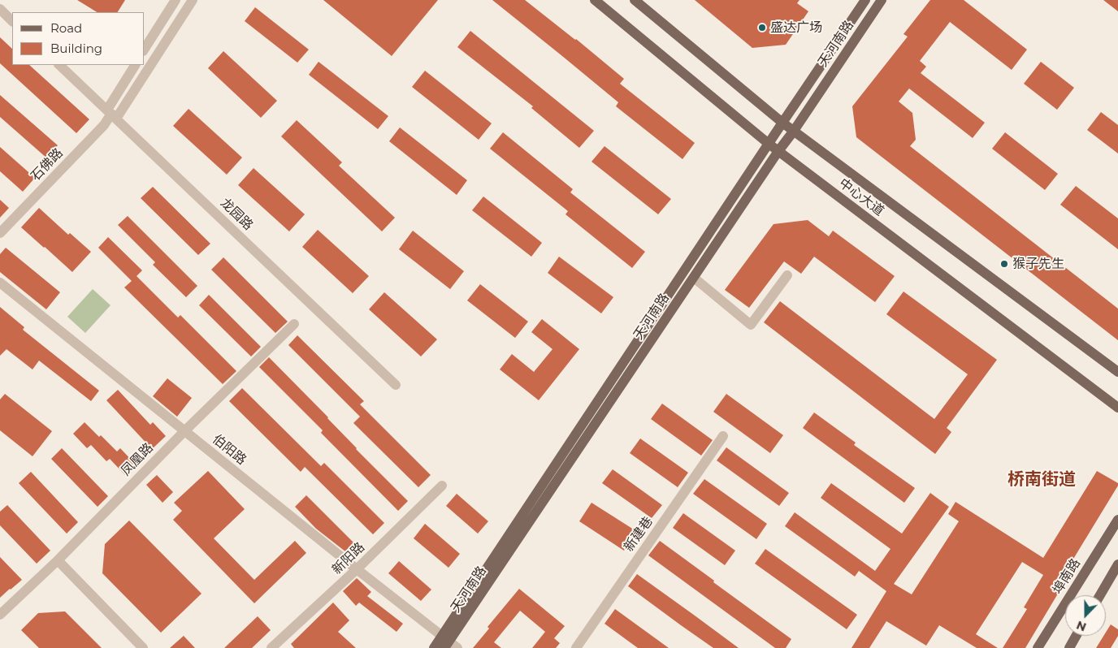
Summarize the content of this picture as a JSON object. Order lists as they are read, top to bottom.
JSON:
{
  "streets": {
    "main road": ["天河南路", "中心大道", "埠南路"],
    "street": [
      "石佛路",
      "龙园路",
      "伯阳路",
      "凤凰路",
      "新建巷",
      "新阳路"
    ]
  },
  "crossings": [
    ["天河南路", "中心大道"],
    ["天河南路", "伯阳路"],
    ["石佛路", "龙园路"],
    ["伯阳路", "凤凰路"],
    ["伯阳路", "新阳路"]
  ],
  "districts": ["桥南街道"],
  "places": ["盛达广场", "猴子先生"],
  "legend": ["Road", "Building"],
  "north": "bottom"
}
